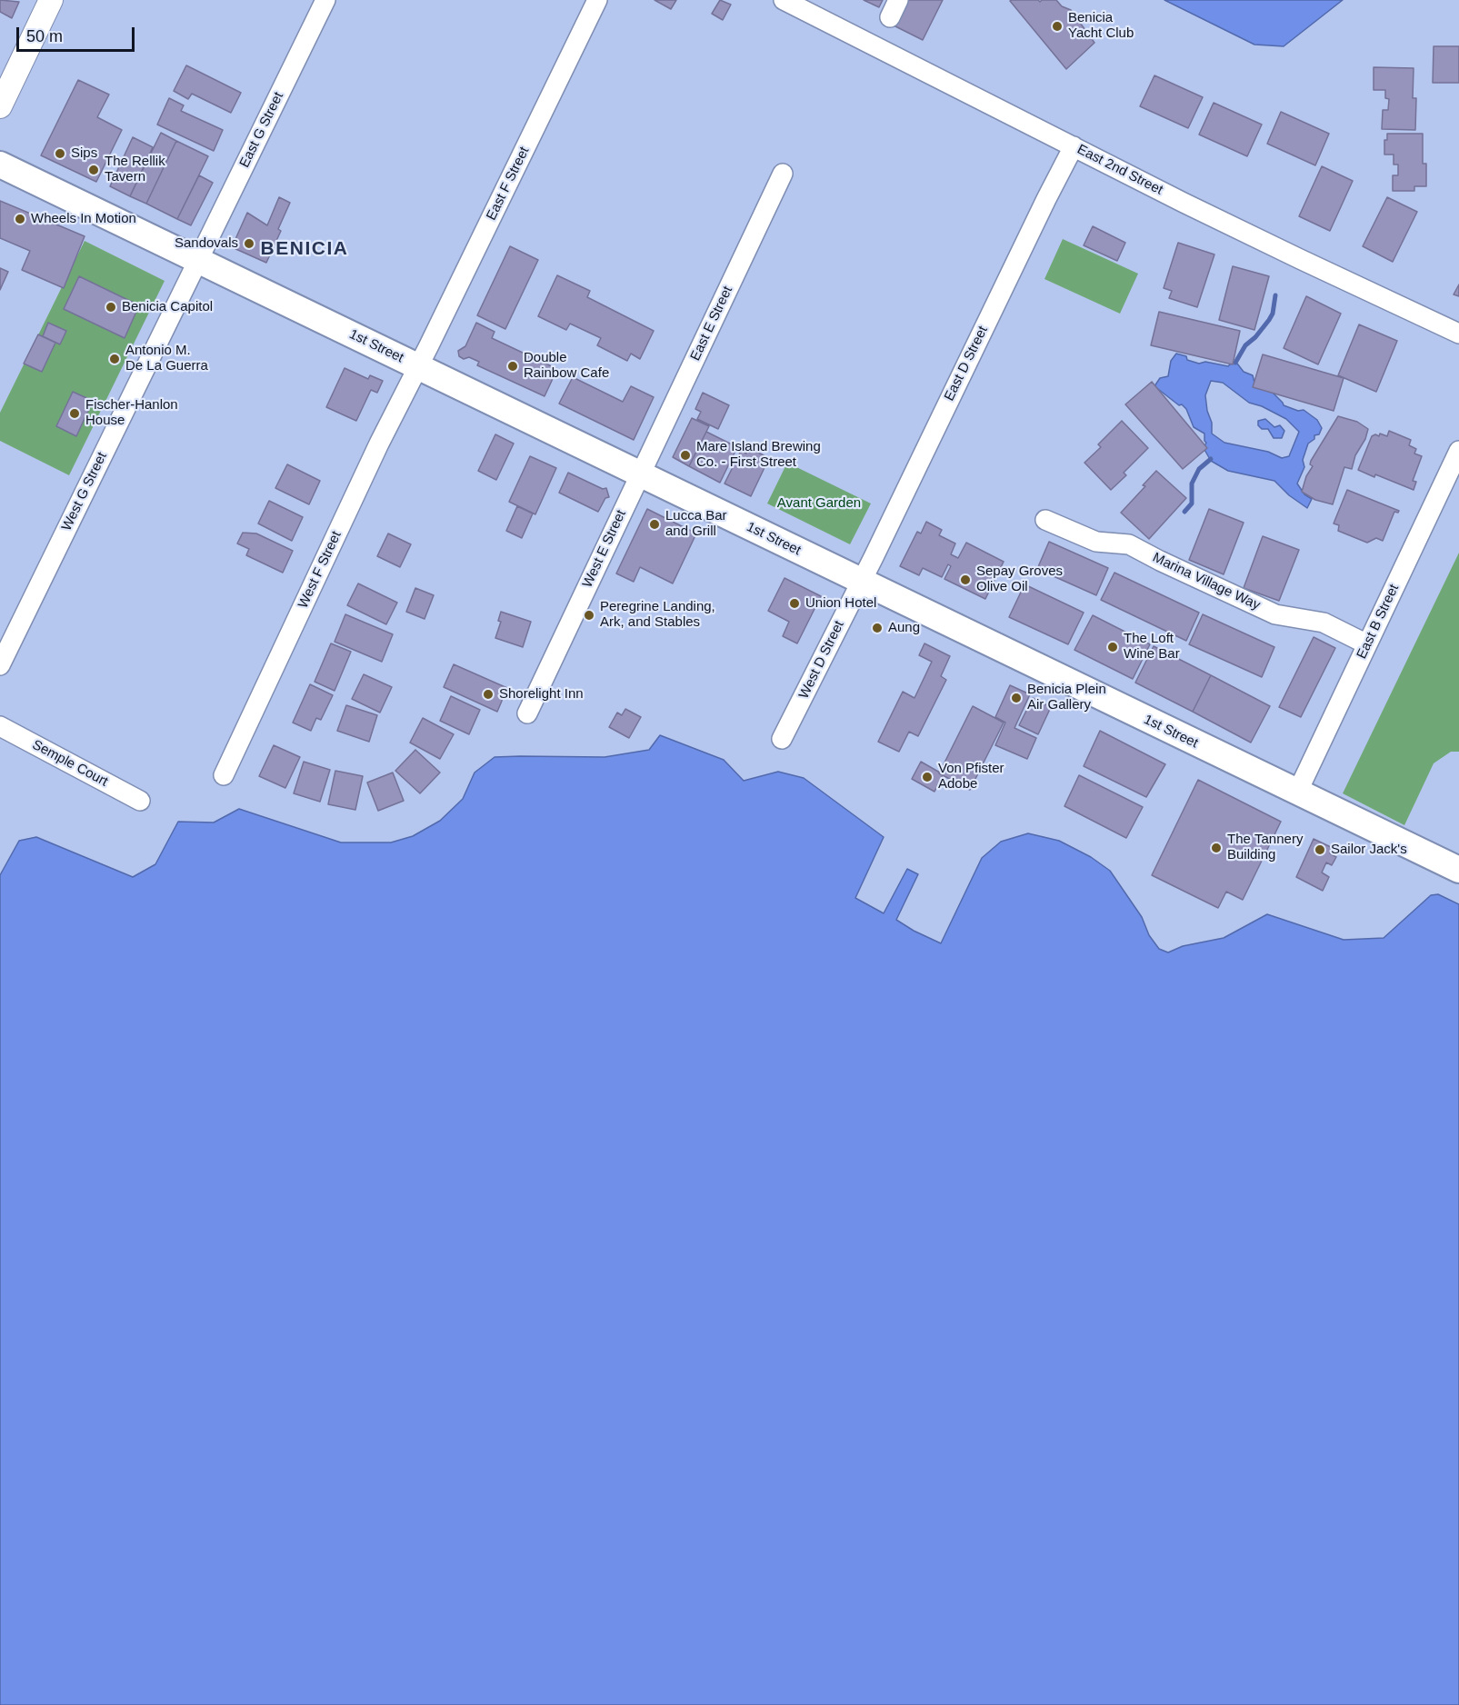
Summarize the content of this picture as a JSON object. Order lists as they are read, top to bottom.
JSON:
{
  "streets": {
    "main road": ["1st Street"],
    "street": [
      "East G Street",
      "East 2nd Street",
      "East F Street",
      "East E Street",
      "East D Street",
      "West G Street",
      "West E Street",
      "West F Street",
      "Marina Village Way",
      "East B Street",
      "West D Street",
      "Semple Court"
    ]
  },
  "crossings": [
    ["East G Street", "1st Street"],
    ["East G Street", "West G Street"],
    ["East 2nd Street", "East D Street"],
    ["East F Street", "1st Street"],
    ["East F Street", "West F Street"],
    ["East E Street", "1st Street"],
    ["East E Street", "West E Street"],
    ["1st Street", "East D Street"],
    ["1st Street", "West G Street"],
    ["1st Street", "West E Street"],
    ["1st Street", "West F Street"],
    ["1st Street", "East B Street"],
    ["1st Street", "West D Street"],
    ["East D Street", "West D Street"],
    ["Marina Village Way", "East B Street"]
  ],
  "districts": ["BENICIA"],
  "parks": ["Avant Garden"],
  "places": [
    "Benicia Yacht Club",
    "Sips",
    "The Rellik Tavern",
    "Wheels In Motion",
    "Sandovals",
    "Benicia Capitol",
    "Antonio M. De La Guerra",
    "Double Rainbow Cafe",
    "Fischer-Hanlon House",
    "Mare Island Brewing Co. - First Street",
    "Lucca Bar and Grill",
    "Sepay Groves Olive Oil",
    "Union Hotel",
    "Peregrine Landing, Ark, and Stables",
    "Aung",
    "The Loft Wine Bar",
    "Shorelight Inn",
    "Benicia Plein Air Gallery",
    "Von Pfister Adobe",
    "The Tannery Building",
    "Sailor Jack's"
  ],
  "scale_bar": "50 m"
}
